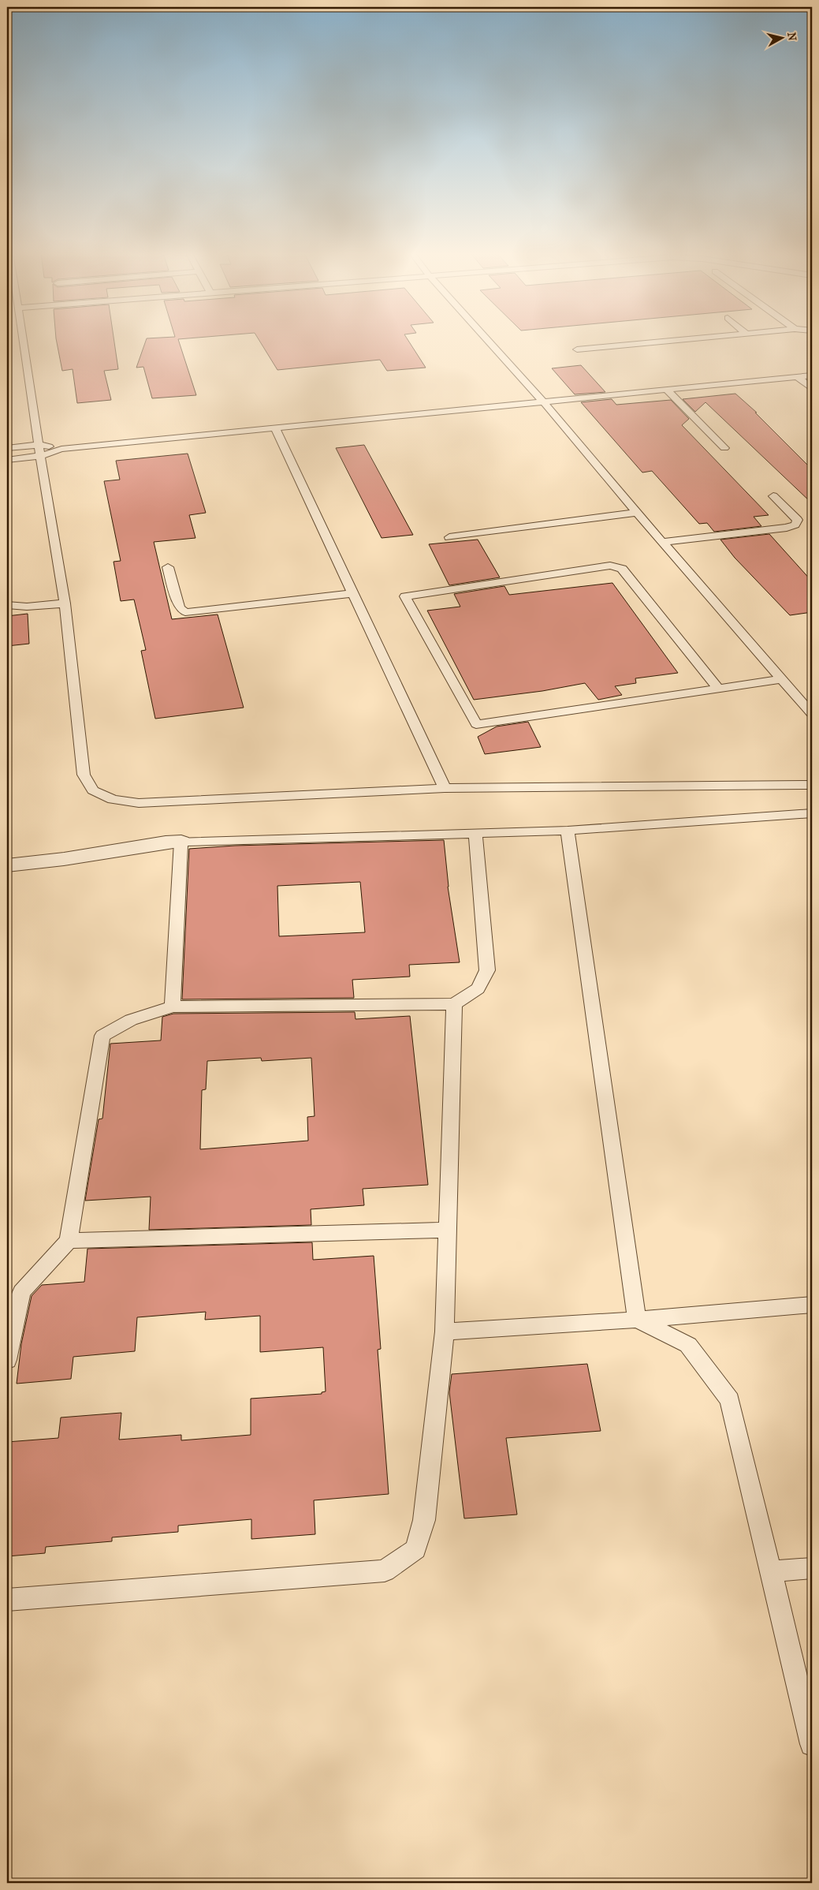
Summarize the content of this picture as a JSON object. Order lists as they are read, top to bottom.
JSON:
{
  "north": "right"
}
